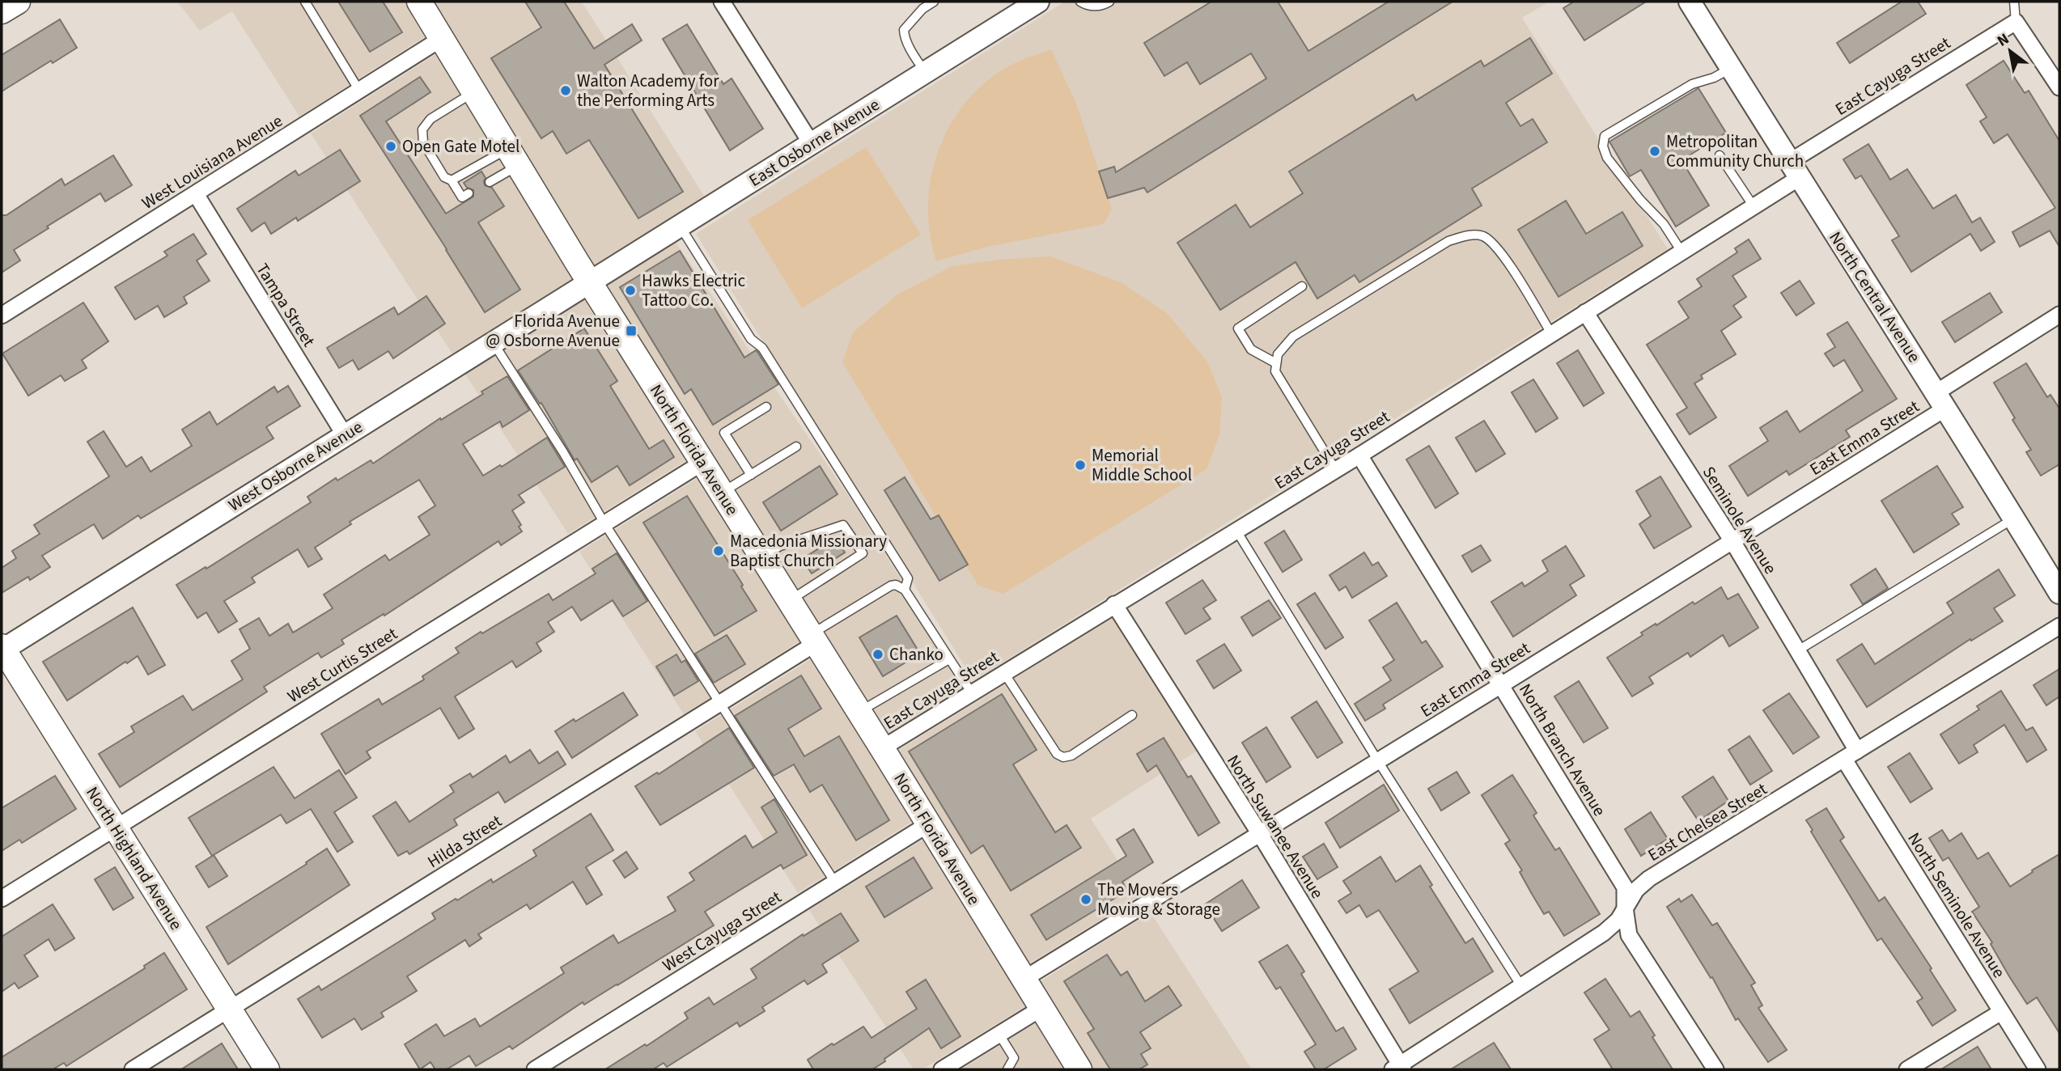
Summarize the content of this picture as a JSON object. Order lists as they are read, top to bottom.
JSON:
{
  "streets": {
    "main road": ["North Florida Avenue", "North Highland Avenue"],
    "street": [
      "East Cayuga Street",
      "East Osborne Avenue",
      "West Louisiana Avenue",
      "North Central Avenue",
      "Tampa Street",
      "East Emma Street",
      "West Osborne Avenue",
      "Seminole Avenue",
      "West Curtis Street",
      "North Branch Avenue",
      "East Chelsea Street",
      "North Suwanee Avenue",
      "Hilda Street",
      "North Seminole Avenue",
      "West Cayuga Street"
    ]
  },
  "crossings": [
    ["East Cayuga Street", "North Central Avenue"],
    ["East Cayuga Street", "North Florida Avenue"],
    ["East Cayuga Street", "Seminole Avenue"],
    ["East Cayuga Street", "North Branch Avenue"],
    ["East Cayuga Street", "North Suwanee Avenue"],
    ["East Osborne Avenue", "North Florida Avenue"],
    ["East Osborne Avenue", "West Osborne Avenue"],
    ["West Louisiana Avenue", "Tampa Street"],
    ["West Louisiana Avenue", "North Florida Avenue"],
    ["North Central Avenue", "East Emma Street"],
    ["Tampa Street", "West Osborne Avenue"],
    ["East Emma Street", "North Florida Avenue"],
    ["East Emma Street", "Seminole Avenue"],
    ["East Emma Street", "North Branch Avenue"],
    ["East Emma Street", "North Suwanee Avenue"],
    ["North Florida Avenue", "West Osborne Avenue"],
    ["North Florida Avenue", "West Curtis Street"],
    ["North Florida Avenue", "Hilda Street"],
    ["North Florida Avenue", "West Cayuga Street"],
    ["West Osborne Avenue", "North Highland Avenue"],
    ["Seminole Avenue", "East Chelsea Street"],
    ["Seminole Avenue", "North Seminole Avenue"],
    ["West Curtis Street", "North Highland Avenue"],
    ["North Branch Avenue", "East Chelsea Street"],
    ["East Chelsea Street", "North Suwanee Avenue"],
    ["East Chelsea Street", "North Seminole Avenue"],
    ["Hilda Street", "North Highland Avenue"]
  ],
  "places": {
    "other": [
      "Walton Academy for the Performing Arts",
      "Open Gate Motel",
      "Metropolitan Community Church",
      "Hawks Electric Tattoo Co.",
      "Memorial Middle School",
      "Macedonia Missionary Baptist Church",
      "Chanko",
      "The Movers Moving & Storage"
    ],
    "transit": ["Florida Avenue @ Osborne Avenue"]
  },
  "north": "top left"
}
